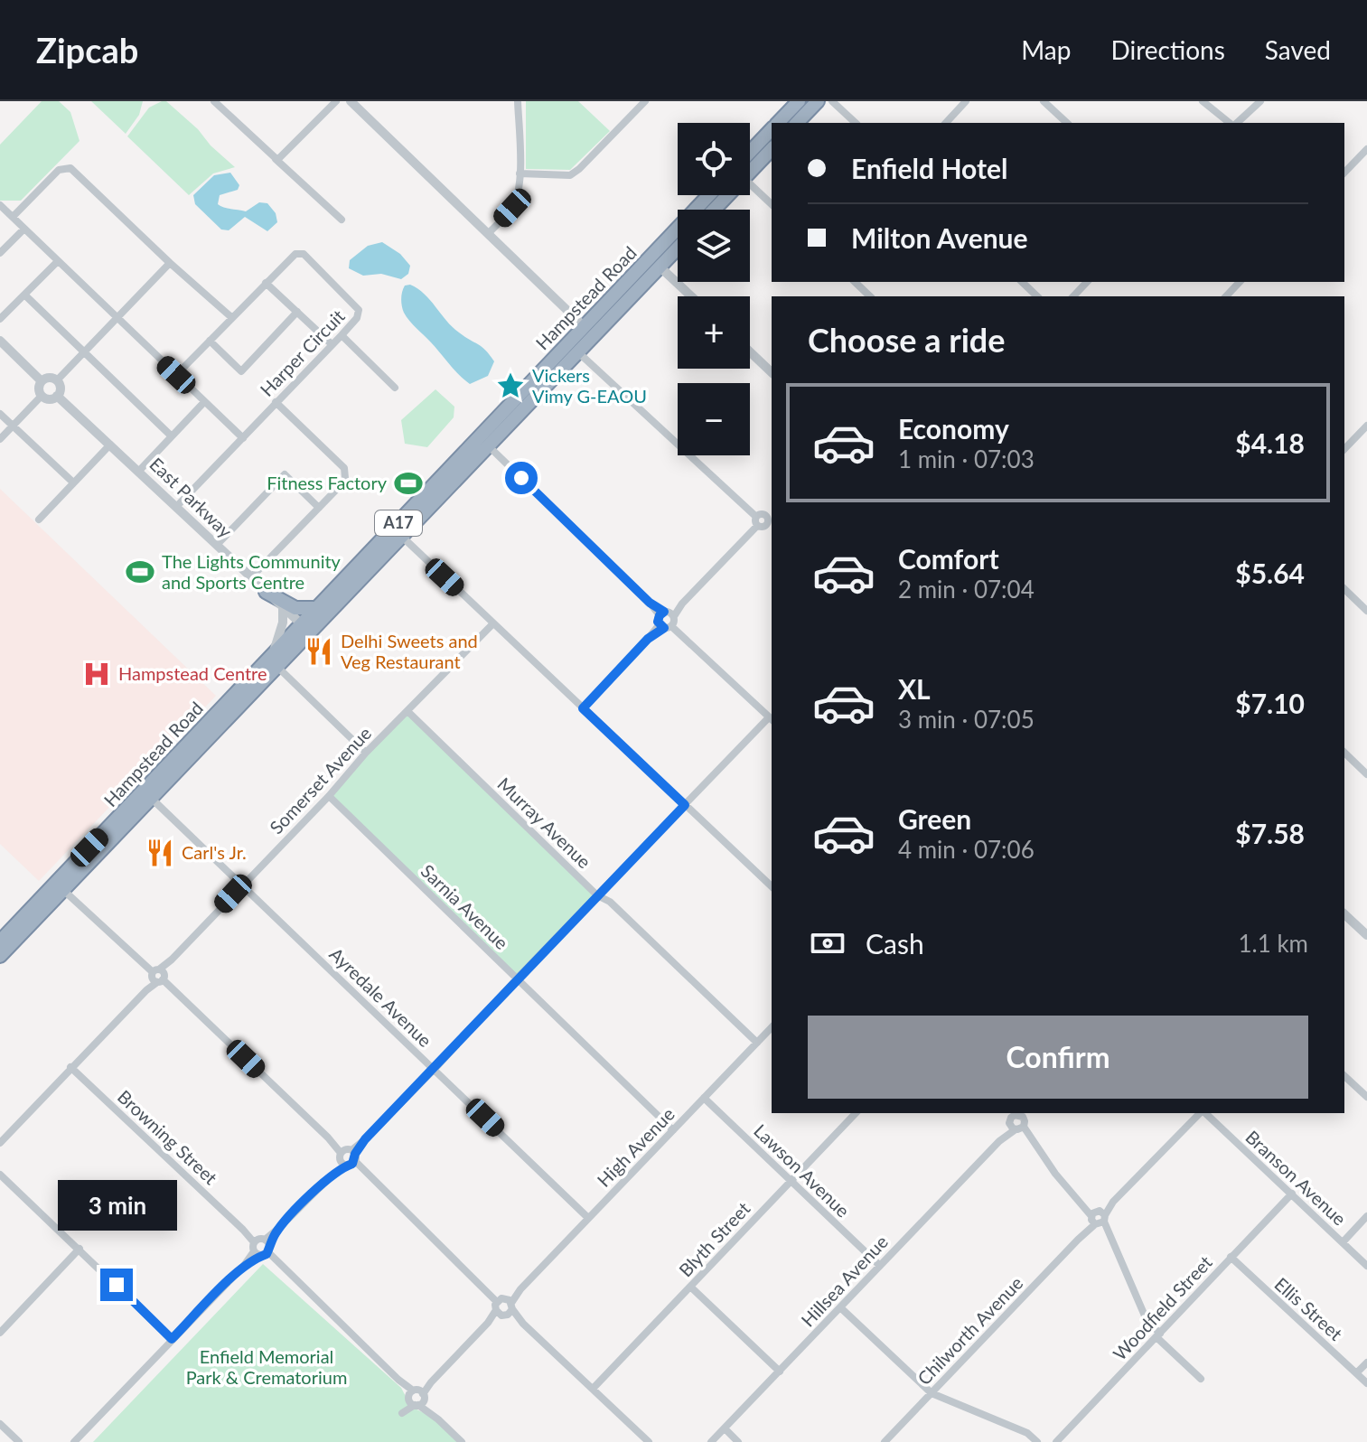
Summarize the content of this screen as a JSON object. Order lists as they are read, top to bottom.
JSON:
{
  "streets": {
    "highway": ["Hampstead Road", "A17"],
    "street": [
      "Harper Circuit",
      "East Parkway",
      "Somerset Avenue",
      "Murray Avenue",
      "Sarnia Avenue",
      "Ayredale Avenue",
      "Browning Street",
      "High Avenue",
      "Lawson Avenue",
      "Branson Avenue",
      "Blyth Street",
      "Hillsea Avenue",
      "Woodfield Street",
      "Ellis Street",
      "Chilworth Avenue"
    ]
  },
  "crossings": [
    ["Hampstead Road", "East Parkway"],
    ["Hampstead Road", "Ayredale Avenue"],
    ["Harper Circuit", "East Parkway"],
    ["Somerset Avenue", "Murray Avenue"],
    ["Somerset Avenue", "Sarnia Avenue"],
    ["Somerset Avenue", "Ayredale Avenue"],
    ["Somerset Avenue", "Browning Street"],
    ["Murray Avenue", "High Avenue"],
    ["Sarnia Avenue", "High Avenue"],
    ["Ayredale Avenue", "High Avenue"],
    ["Browning Street", "High Avenue"],
    ["High Avenue", "Lawson Avenue"],
    ["Lawson Avenue", "Blyth Street"],
    ["Lawson Avenue", "Hillsea Avenue"],
    ["Branson Avenue", "Woodfield Street"],
    ["Woodfield Street", "Ellis Street"]
  ],
  "parks": ["Enfield Memorial Park & Crematorium"],
  "places": {
    "place": ["Vickers Vimy G-EAOU"],
    "sports": ["Fitness Factory", "The Lights Community and Sports Centre"],
    "restaurant": ["Delhi Sweets and Veg Restaurant", "Carl's Jr."],
    "hospital": ["Hampstead Centre"]
  },
  "page": {
    "header": "Zipcab",
    "nav": ["Map", "Directions", "Saved"],
    "map_buttons": ["+", "−"],
    "banner": ["Enfield Hotel", "Milton Avenue"],
    "heading": "Choose a ride",
    "list": [
      {
        "name": "Economy",
        "note": "1 min · 07:03",
        "value": "$4.18"
      },
      {
        "name": "Comfort",
        "note": "2 min · 07:04",
        "value": "$5.64"
      },
      {
        "name": "XL",
        "note": "3 min · 07:05",
        "value": "$7.10"
      },
      {
        "name": "Green",
        "note": "4 min · 07:06",
        "value": "$7.58"
      }
    ],
    "pay": ["Cash", "1.1 km"],
    "buttons": "Confirm",
    "bubble": "3 min"
  }
}
